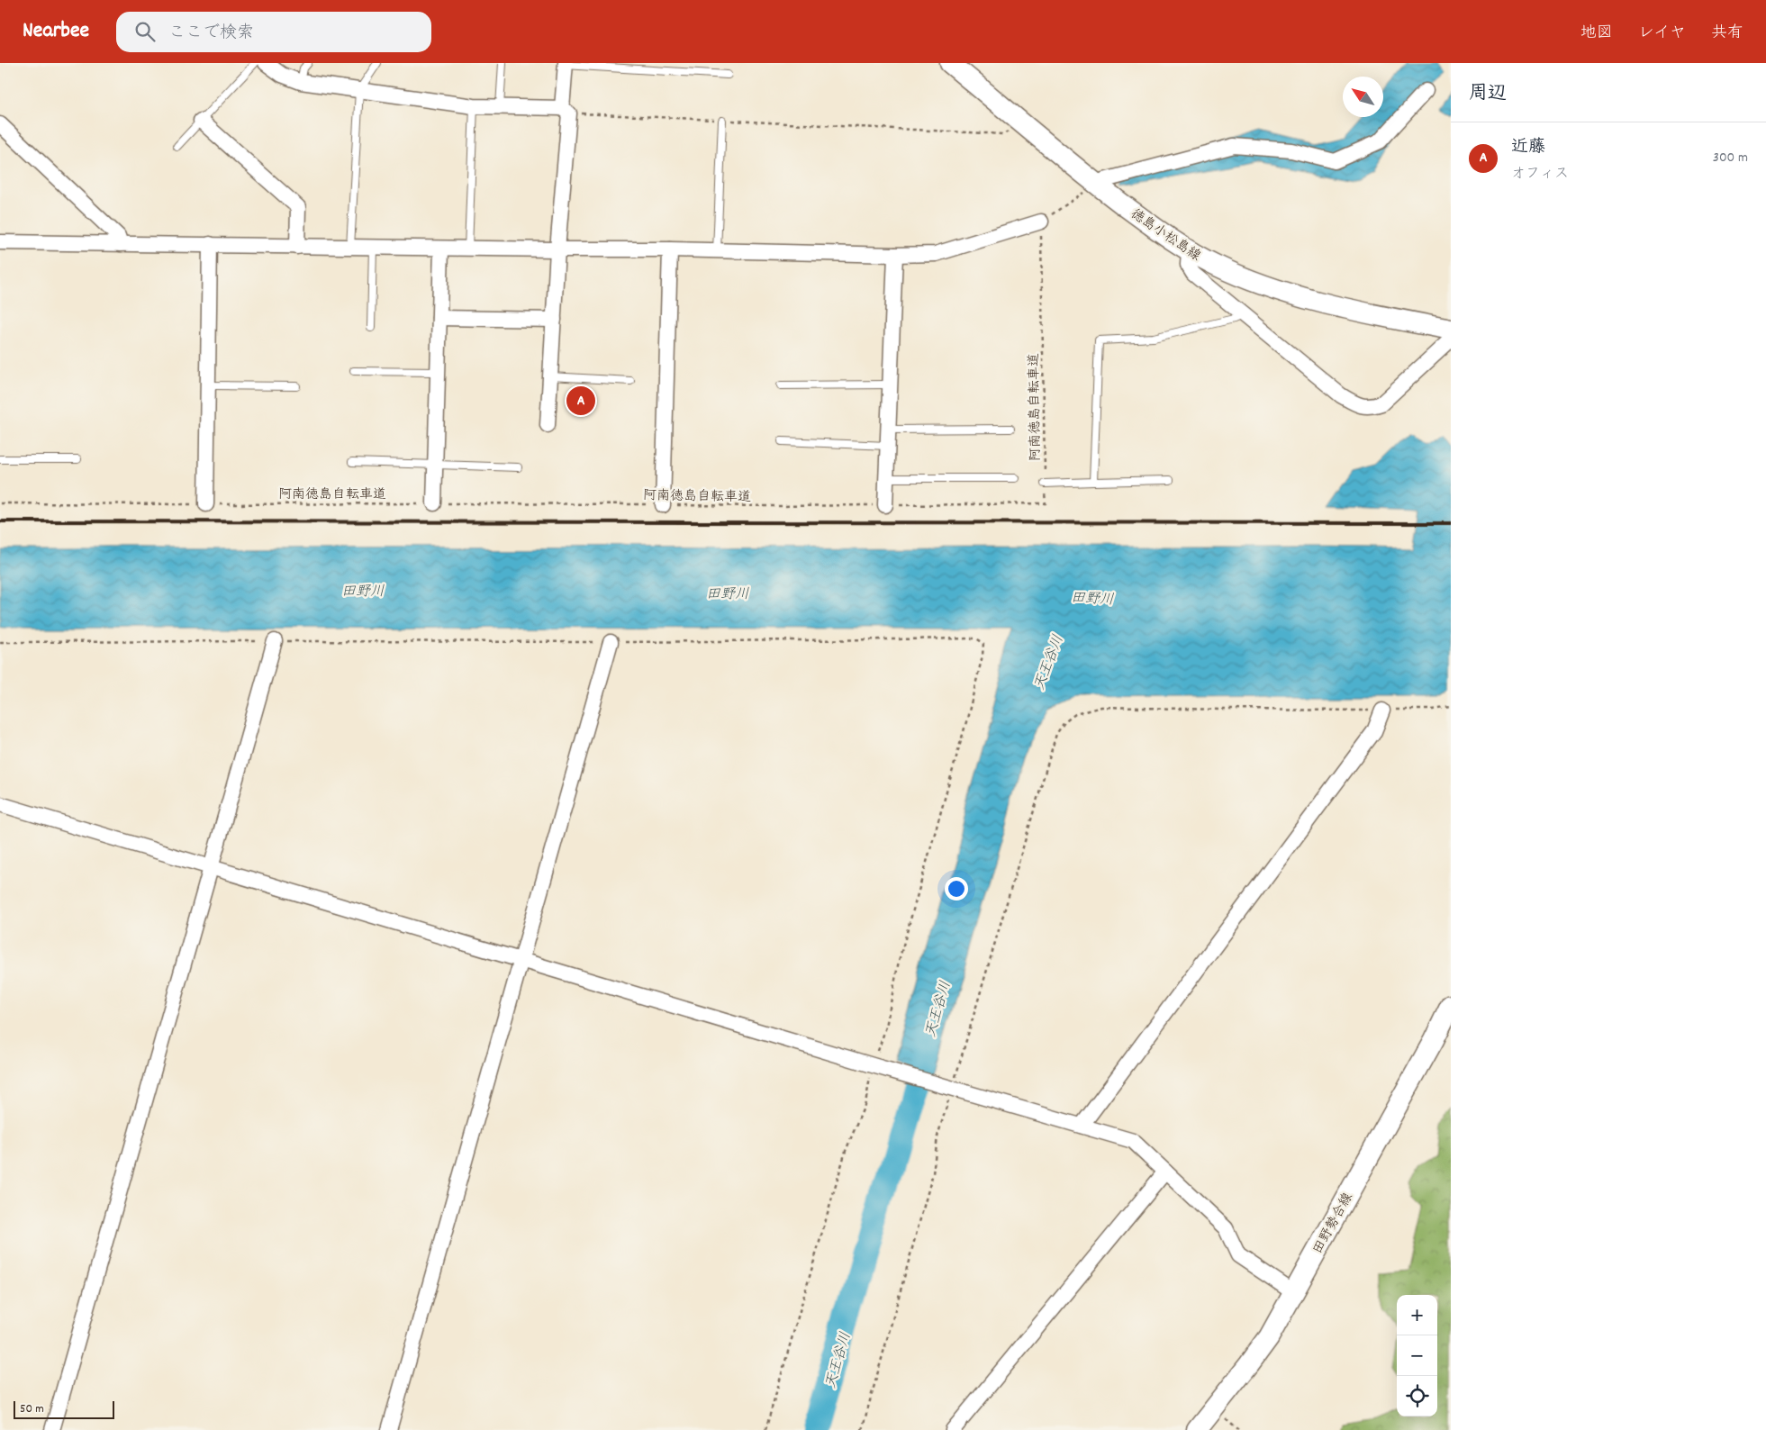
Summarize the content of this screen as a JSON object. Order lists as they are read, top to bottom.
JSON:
{
  "streets": {
    "main road": ["徳島小松島線", "田野勢合線"],
    "path": ["阿南徳島自転車道"]
  },
  "water": ["田野川", "天王谷川"],
  "scale_bar": "50 m",
  "north": "top left",
  "page": {
    "header": "Nearbee",
    "search": "ここで検索",
    "nav": ["地図", "レイヤ", "共有"],
    "heading": "周辺",
    "list": [
      {
        "mark": "A",
        "name": "近藤",
        "note": "オフィス",
        "value": "300 m"
      }
    ],
    "pins": "A",
    "map_buttons": ["+", "−"],
    "scale": "50 m"
  }
}
